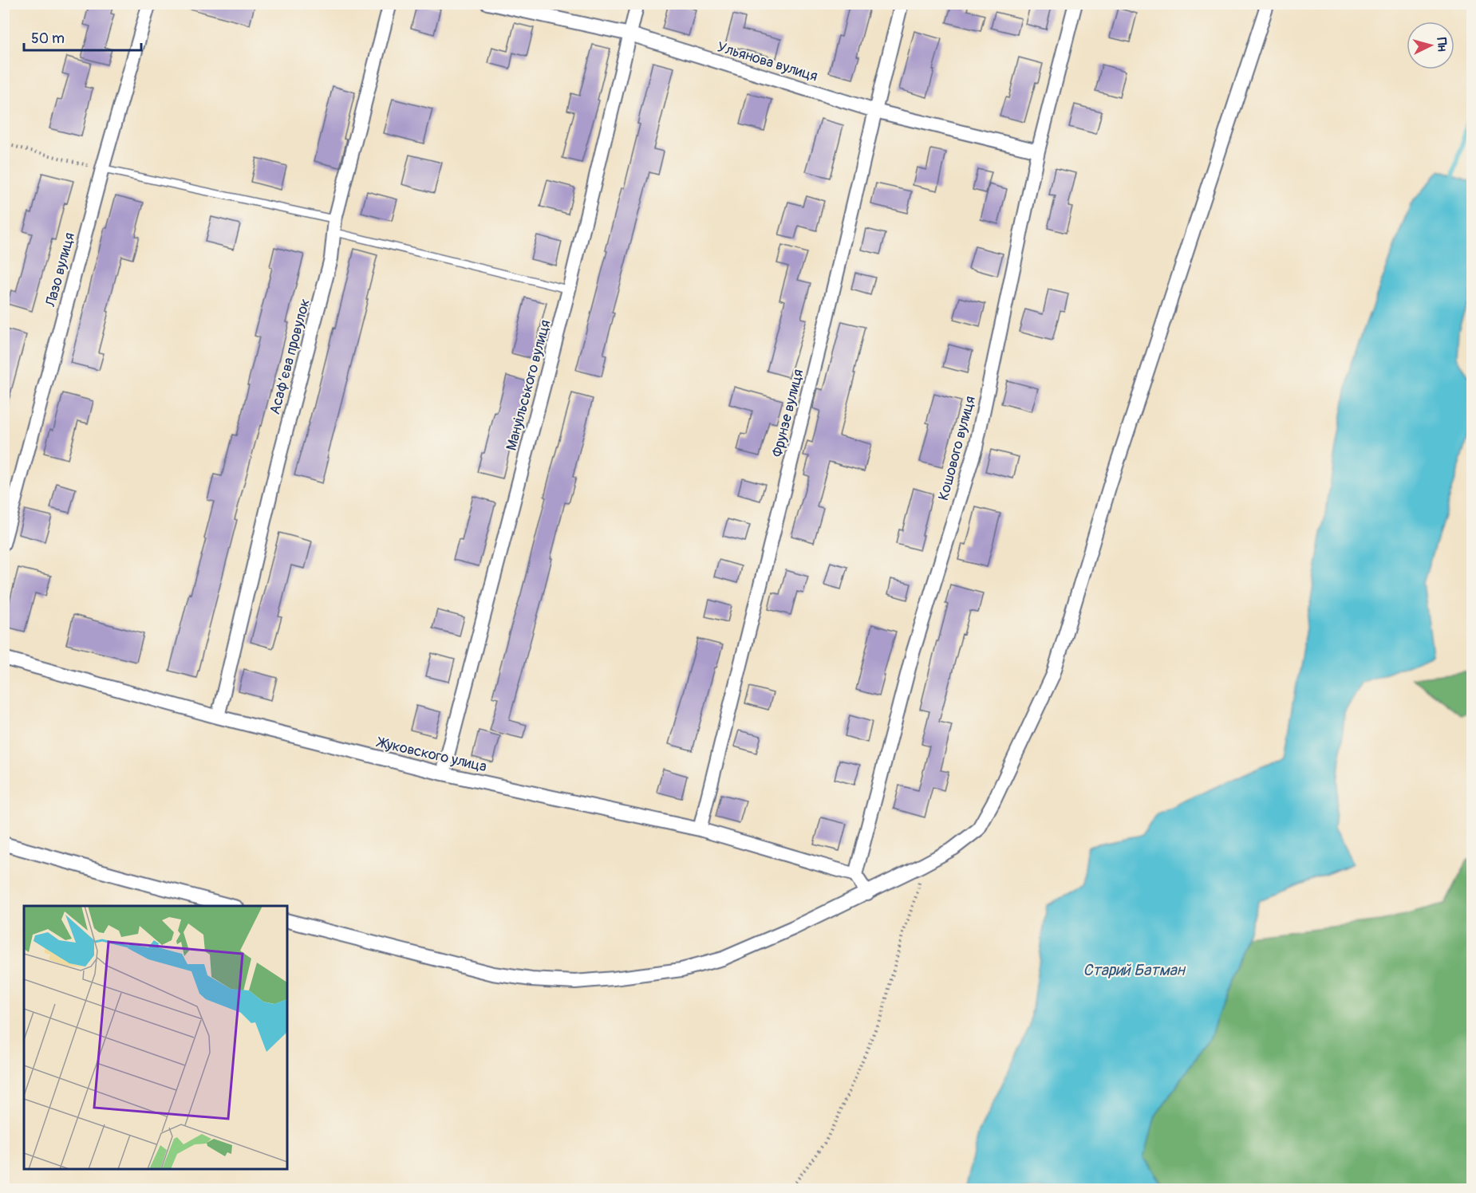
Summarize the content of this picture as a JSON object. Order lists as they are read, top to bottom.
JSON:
{
  "streets": {
    "street": [
      "Ульянова вулиця",
      "Лазо вулиця",
      "Асаф’єва провулок",
      "Мануільського вулиця",
      "Фрунзе вулиця",
      "Кошового вулиця",
      "Жуковского улица"
    ]
  },
  "crossings": [
    ["Ульянова вулиця", "Мануільського вулиця"],
    ["Ульянова вулиця", "Фрунзе вулиця"],
    ["Ульянова вулиця", "Кошового вулиця"],
    ["Асаф’єва провулок", "Жуковского улица"],
    ["Мануільського вулиця", "Жуковского улица"],
    ["Фрунзе вулиця", "Жуковского улица"],
    ["Кошового вулиця", "Жуковского улица"]
  ],
  "water": ["Старий Батман"],
  "scale_bar": "50 m",
  "north": "right"
}
